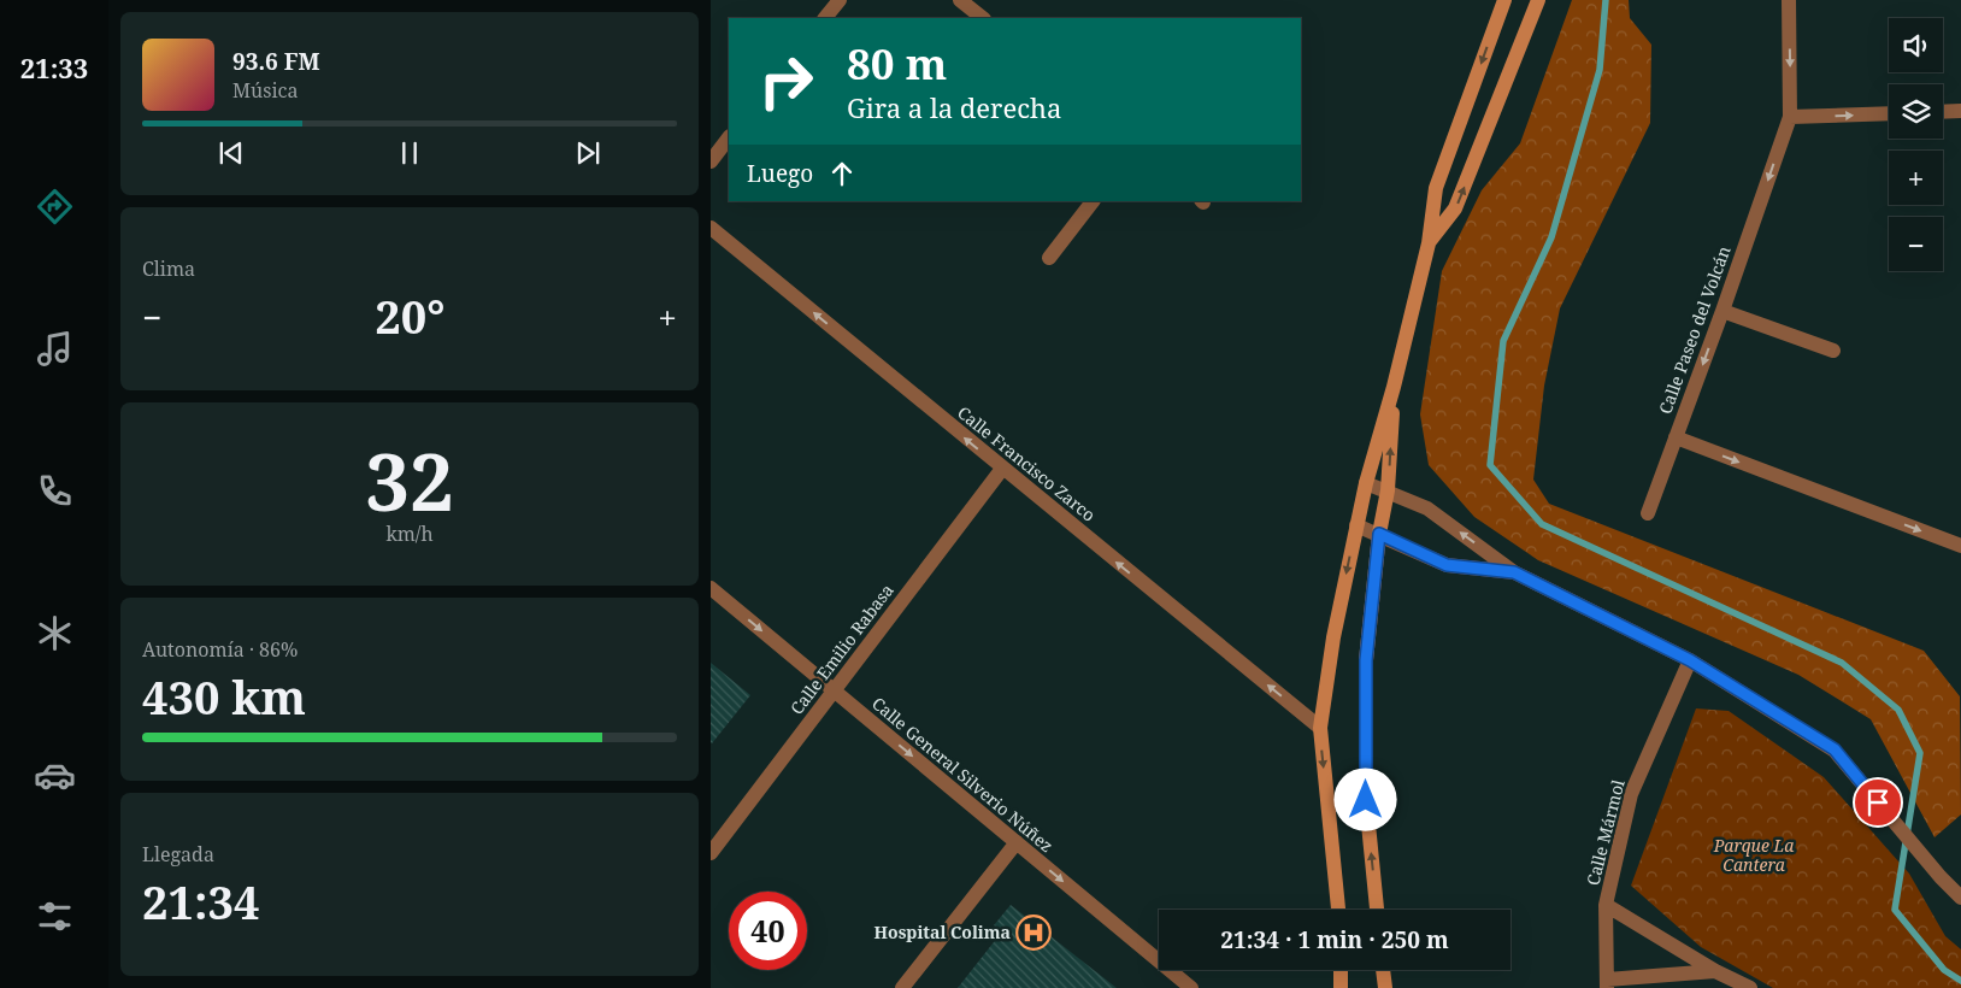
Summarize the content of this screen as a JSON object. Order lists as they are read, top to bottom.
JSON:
{
  "streets": {
    "street": [
      "Calle Paseo del Volcán",
      "Calle Francisco Zarco",
      "Calle Emilio Rabasa",
      "Calle General Silverio Núñez",
      "Calle Mármol"
    ]
  },
  "crossings": [
    ["Calle Francisco Zarco", "Calle Emilio Rabasa"],
    ["Calle Emilio Rabasa", "Calle General Silverio Núñez"]
  ],
  "one_way": ["Calle Francisco Zarco", "Calle General Silverio Núñez"],
  "parks": ["Parque La Cantera"],
  "places": {
    "hospital": ["Hospital Colima"]
  },
  "page": {
    "tabs": "21:33",
    "map_buttons": ["+", "−"],
    "turn": ["80 m", "Gira a la derecha"],
    "song": ["93.6 FM", "Música"],
    "then": "Luego",
    "tile": [
      "Clima",
      ["32", "km/h"],
      ["Autonomía · 86%", "430 km"],
      ["Llegada", "21:34"]
    ],
    "heat": ["−", "20°", "+"],
    "limit": "40",
    "trip": "21:34 · 1 min · 250 m"
  }
}
